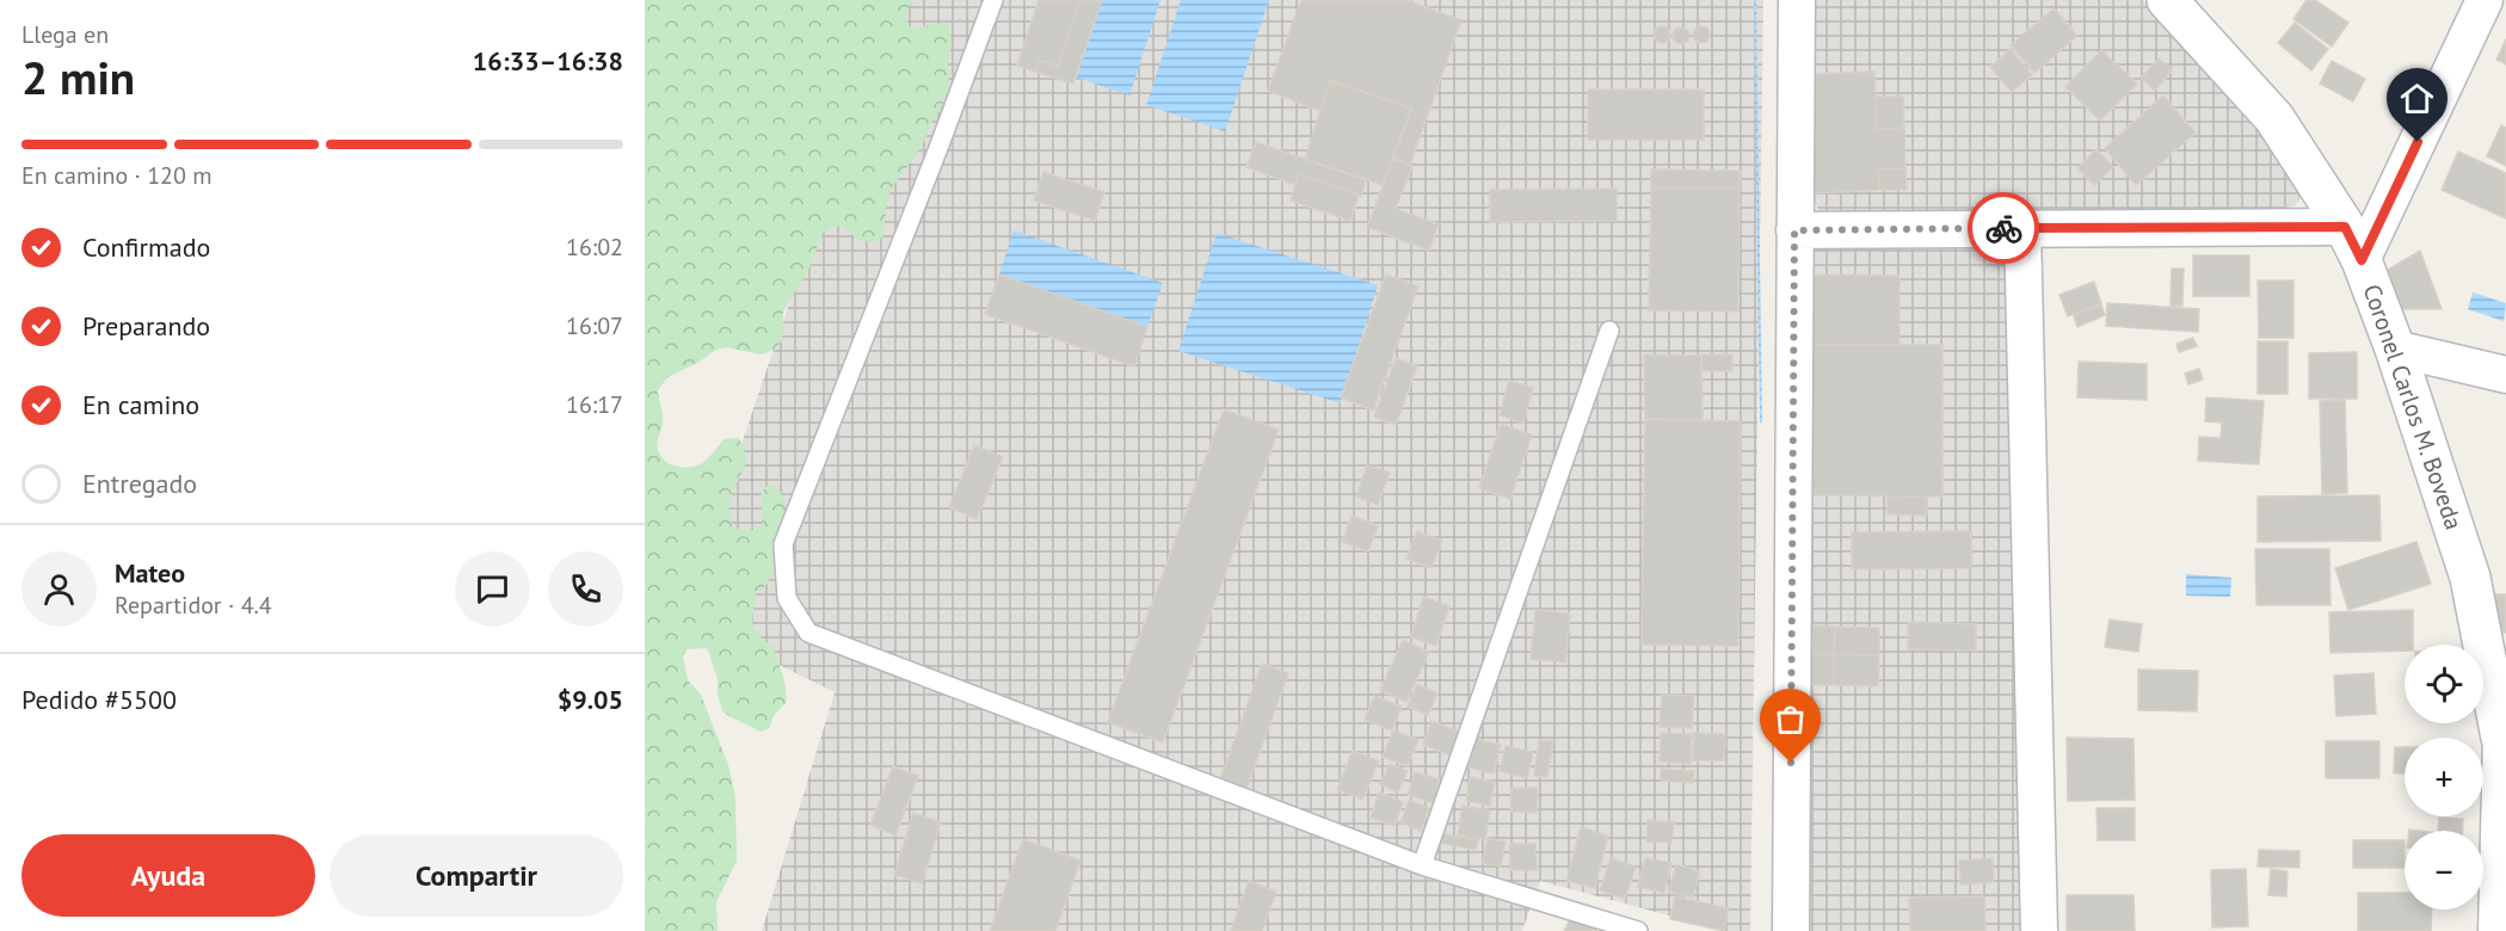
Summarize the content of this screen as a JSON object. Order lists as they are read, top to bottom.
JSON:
{
  "streets": {
    "street": ["Coronel Carlos M. Boveda"]
  },
  "page": {
    "heading": ["2 min", "Llega en", "16:33–16:38"],
    "panel": [
      "Mateo",
      "Repartidor · 4.4",
      "Pedido #5500",
      "$9.05"
    ],
    "bar": "En camino · 120 m",
    "list": [
      ["Confirmado", "16:02"],
      ["Preparando", "16:07"],
      ["En camino", "16:17"],
      "Entregado"
    ],
    "map_buttons": ["+", "−"],
    "buttons": ["Ayuda", "Compartir"]
  }
}
